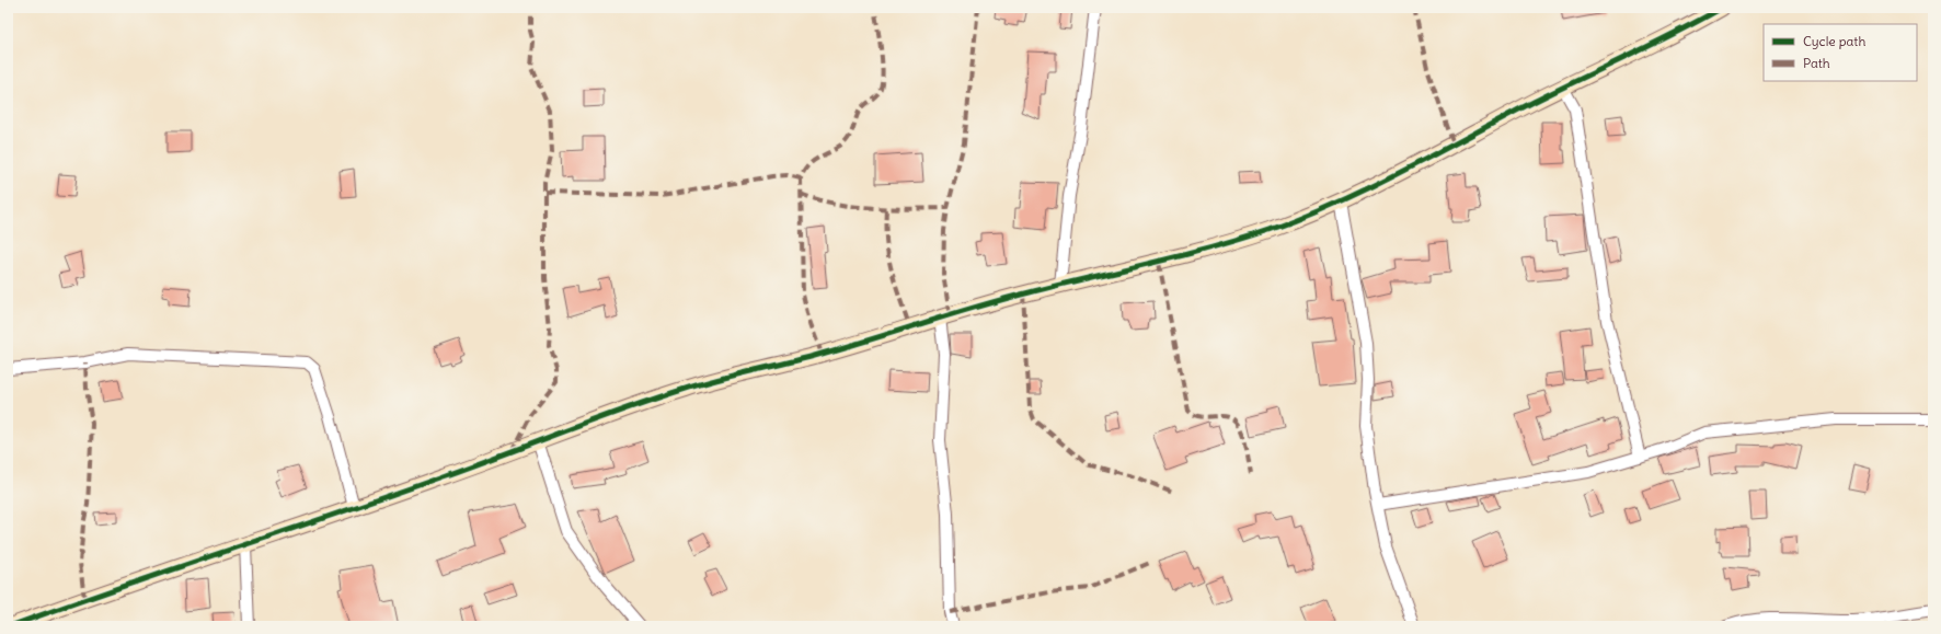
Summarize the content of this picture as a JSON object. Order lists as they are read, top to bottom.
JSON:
{
  "legend": ["Cycle path", "Path"]
}
